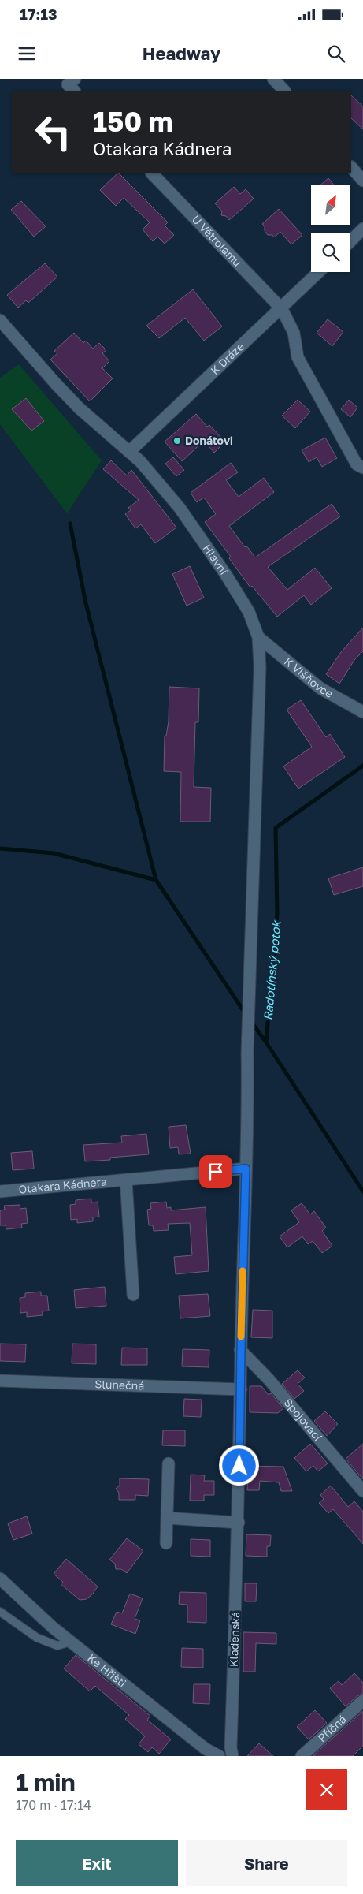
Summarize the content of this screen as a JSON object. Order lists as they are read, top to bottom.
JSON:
{
  "streets": {
    "street": [
      "U Větrolamu",
      "K Dráze",
      "Hlavní",
      "K Višňovce",
      "Otakara Kádnera",
      "Slunečná",
      "Spojovací",
      "Kladenská",
      "Ke Hřišti",
      "Příčná"
    ]
  },
  "crossings": [
    ["U Větrolamu", "K Dráze"],
    ["K Dráze", "Hlavní"],
    ["Hlavní", "K Višňovce"],
    ["Hlavní", "Kladenská"],
    ["Otakara Kádnera", "Kladenská"],
    ["Slunečná", "Kladenská"],
    ["Spojovací", "Kladenská"]
  ],
  "water": ["Radotínský potok"],
  "places": ["Donátovi"],
  "north": "top right",
  "page": {
    "status": "17:13",
    "header": "Headway",
    "turn": ["150 m", "Otakara Kádnera"],
    "heading": ["1 min", "170 m · 17:14"],
    "buttons": ["Exit", "Share"]
  }
}
